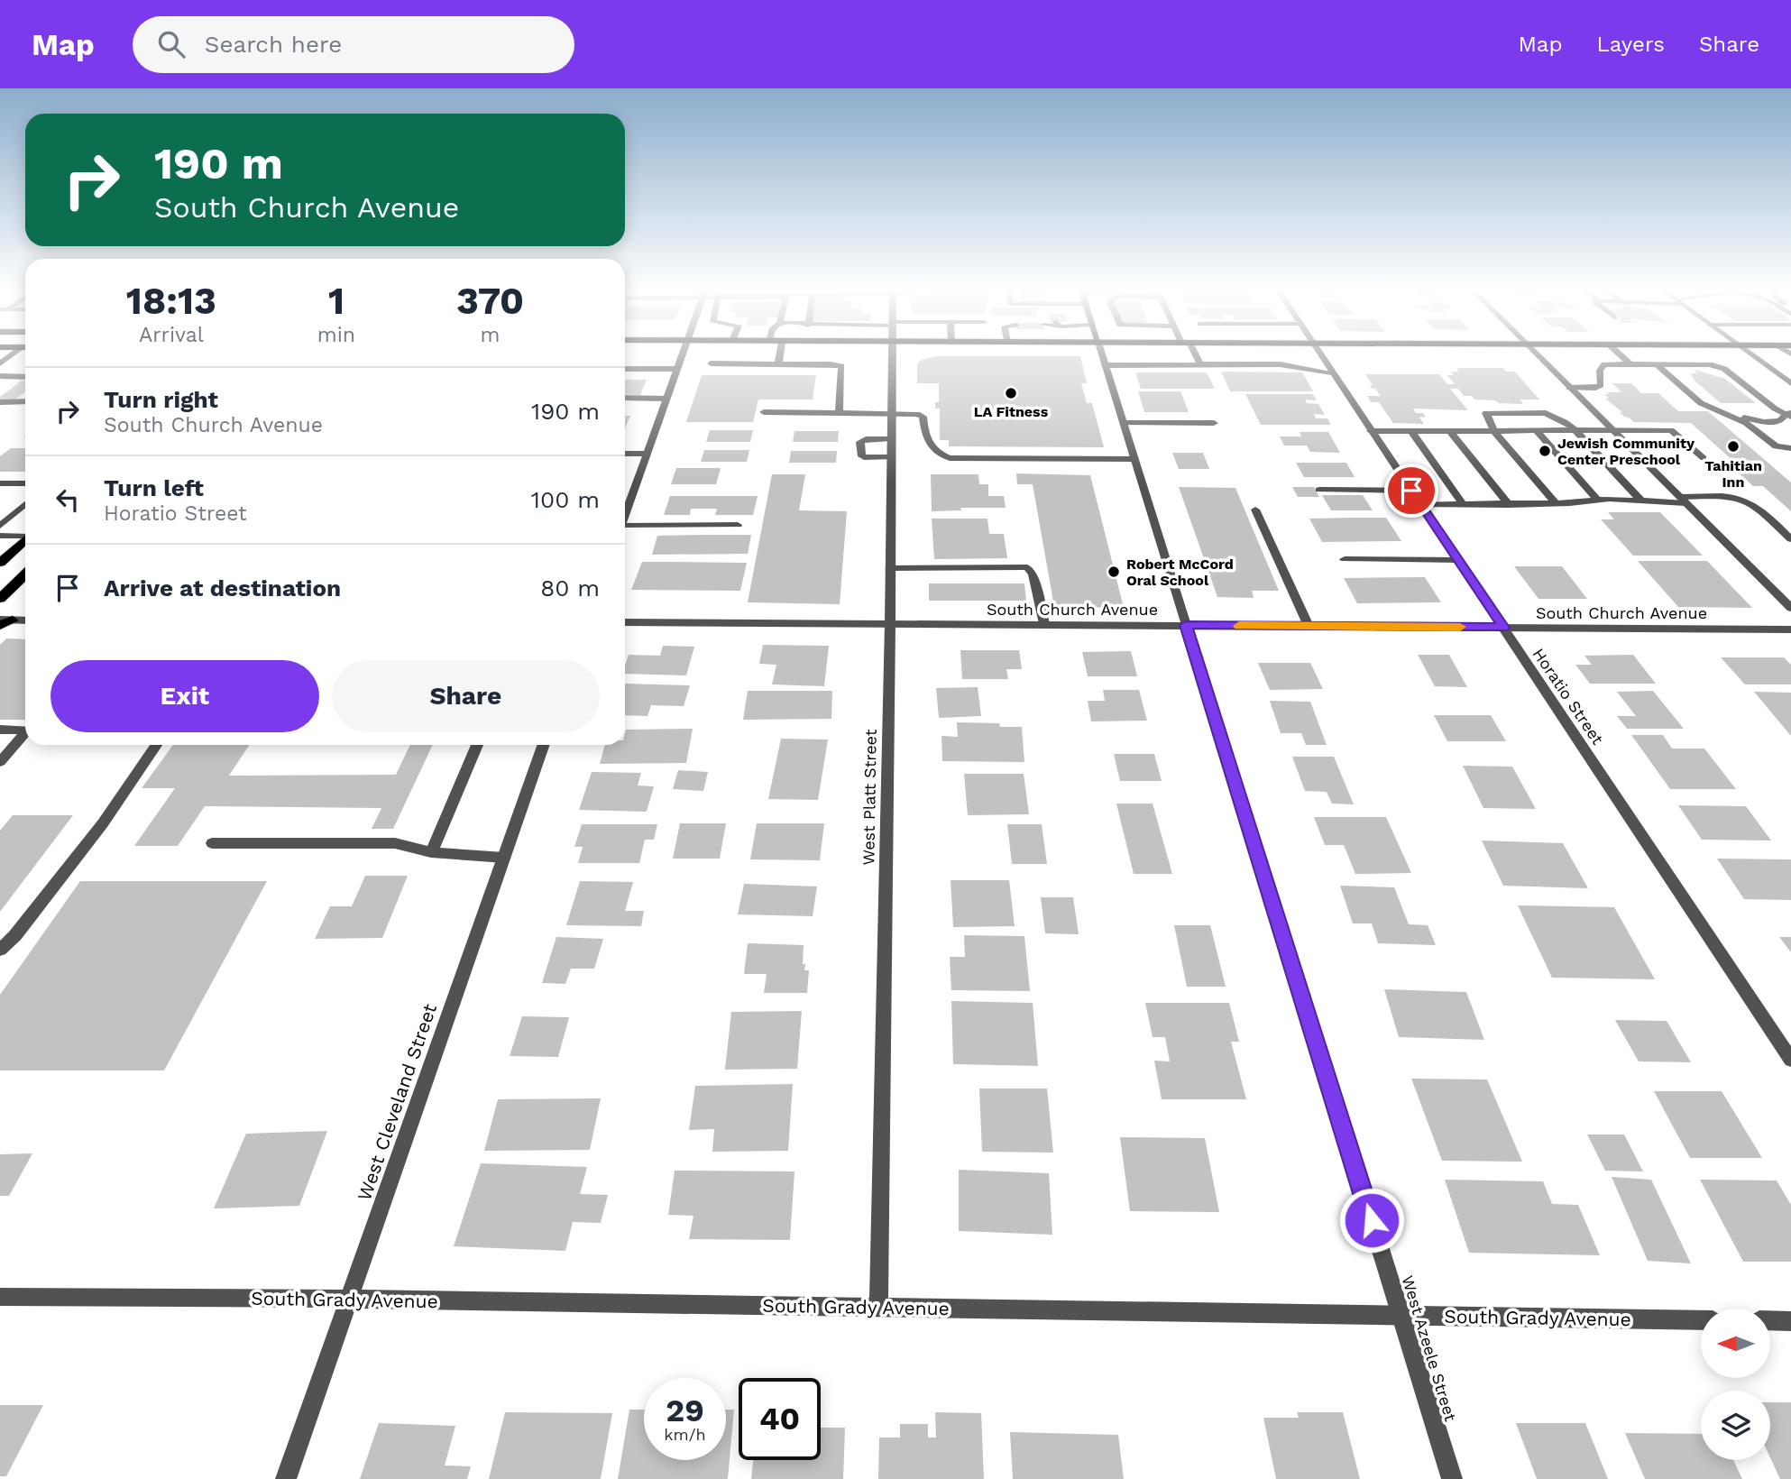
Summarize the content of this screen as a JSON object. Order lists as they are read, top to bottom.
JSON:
{
  "streets": {
    "street": [
      "South Church Avenue",
      "Horatio Street",
      "West Platt Street",
      "West Cleveland Street",
      "South Grady Avenue",
      "West Azeele Street"
    ]
  },
  "crossings": [
    ["South Church Avenue", "Horatio Street"],
    ["South Church Avenue", "West Platt Street"],
    ["South Church Avenue", "West Azeele Street"],
    ["West Platt Street", "South Grady Avenue"],
    ["West Cleveland Street", "South Grady Avenue"],
    ["South Grady Avenue", "West Azeele Street"]
  ],
  "places": [
    "LA Fitness",
    "Tahitian Inn",
    "Jewish Community Center Preschool",
    "Robert McCord Oral School"
  ],
  "north": "left",
  "page": {
    "header": "Map",
    "search": "Search here",
    "nav": ["Map", "Layers", "Share"],
    "turn": ["190 m", "South Church Avenue"],
    "eta": [
      "18:13",
      "Arrival",
      "1",
      "min",
      "370",
      "m"
    ],
    "list": [
      {
        "name": "Turn right",
        "note": "South Church Avenue",
        "value": "190 m"
      },
      {
        "name": "Turn left",
        "note": "Horatio Street",
        "value": "100 m"
      },
      {
        "name": "Arrive at destination",
        "value": "80 m"
      }
    ],
    "buttons": ["Exit", "Share"],
    "speed": "29 km/h",
    "limit": "40"
  }
}
